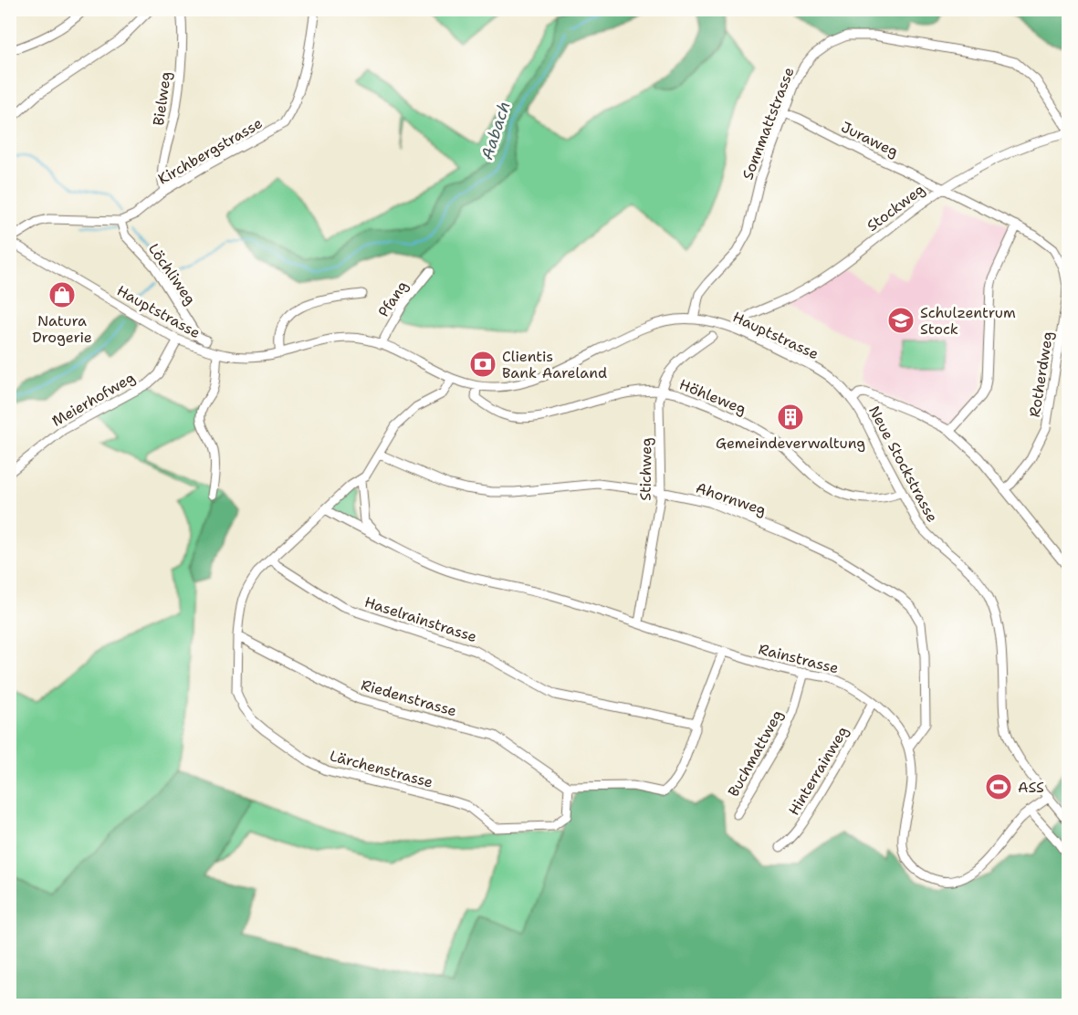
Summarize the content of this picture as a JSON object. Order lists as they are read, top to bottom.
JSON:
{
  "streets": {
    "street": [
      "Bielweg",
      "Sonnmattstrasse",
      "Juraweg",
      "Kirchbergstrasse",
      "Stockweg",
      "Löchliweg",
      "Pfang",
      "Hauptstrasse",
      "Rotherdweg",
      "Höhleweg",
      "Meierhofweg",
      "Neue Stockstrasse",
      "Stichweg",
      "Ahornweg",
      "Haselrainstrasse",
      "Rainstrasse",
      "Riedenstrasse",
      "Buchmattweg",
      "Lärchenstrasse",
      "Hinterrainweg"
    ]
  },
  "crossings": [
    ["Bielweg", "Kirchbergstrasse"],
    ["Sonnmattstrasse", "Juraweg"],
    ["Sonnmattstrasse", "Stockweg"],
    ["Sonnmattstrasse", "Hauptstrasse"],
    ["Juraweg", "Stockweg"],
    ["Juraweg", "Rotherdweg"],
    ["Kirchbergstrasse", "Löchliweg"],
    ["Stockweg", "Rotherdweg"],
    ["Pfang", "Hauptstrasse"],
    ["Hauptstrasse", "Höhleweg"],
    ["Hauptstrasse", "Meierhofweg"],
    ["Hauptstrasse", "Neue Stockstrasse"],
    ["Höhleweg", "Neue Stockstrasse"],
    ["Höhleweg", "Stichweg"],
    ["Neue Stockstrasse", "Rainstrasse"],
    ["Stichweg", "Ahornweg"],
    ["Stichweg", "Rainstrasse"],
    ["Ahornweg", "Rainstrasse"],
    ["Rainstrasse", "Buchmattweg"],
    ["Rainstrasse", "Hinterrainweg"],
    ["Riedenstrasse", "Lärchenstrasse"]
  ],
  "water": ["Aabach"],
  "places": {
    "shop": ["Natura Drogerie"],
    "school or university": ["Schulzentrum Stock"],
    "bank": ["Clientis Bank Aareland"],
    "building": ["Gemeindeverwaltung"],
    "sports": ["ASS"]
  }
}
